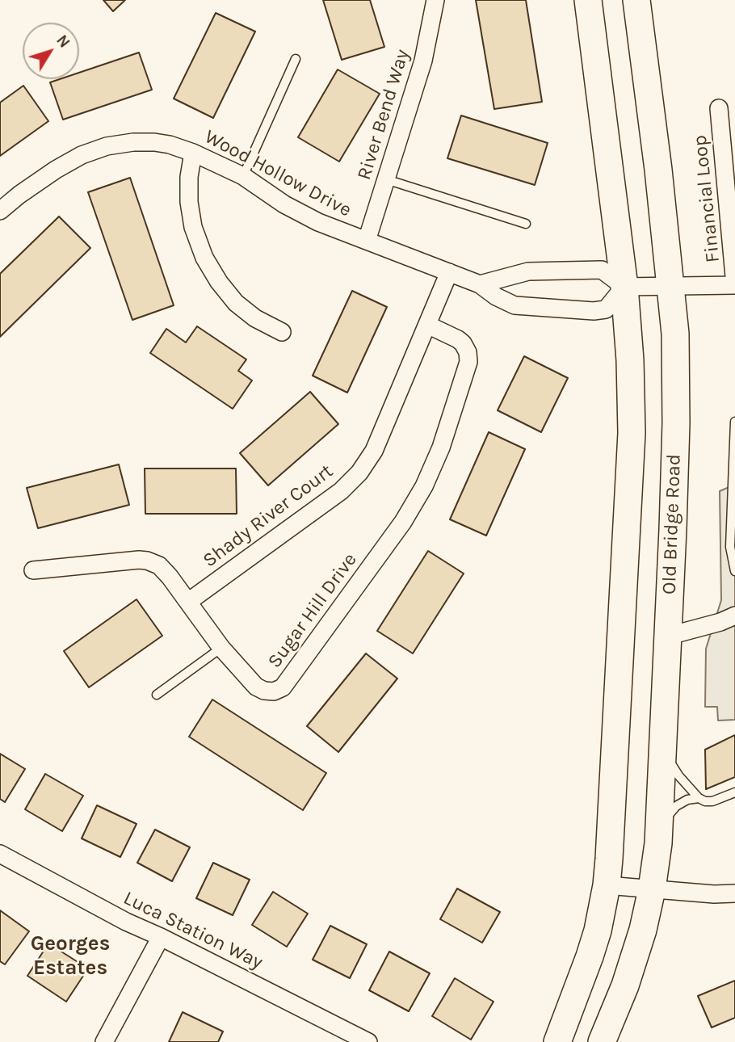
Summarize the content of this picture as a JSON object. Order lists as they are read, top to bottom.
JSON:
{
  "streets": {
    "main road": ["Old Bridge Road"],
    "street": [
      "River Bend Way",
      "Wood Hollow Drive",
      "Financial Loop",
      "Shady River Court",
      "Sugar Hill Drive",
      "Luca Station Way"
    ]
  },
  "crossings": [
    ["River Bend Way", "Wood Hollow Drive"],
    ["Wood Hollow Drive", "Shady River Court"],
    ["Shady River Court", "Sugar Hill Drive"]
  ],
  "districts": ["Georges Estates"],
  "north": "top right"
}
